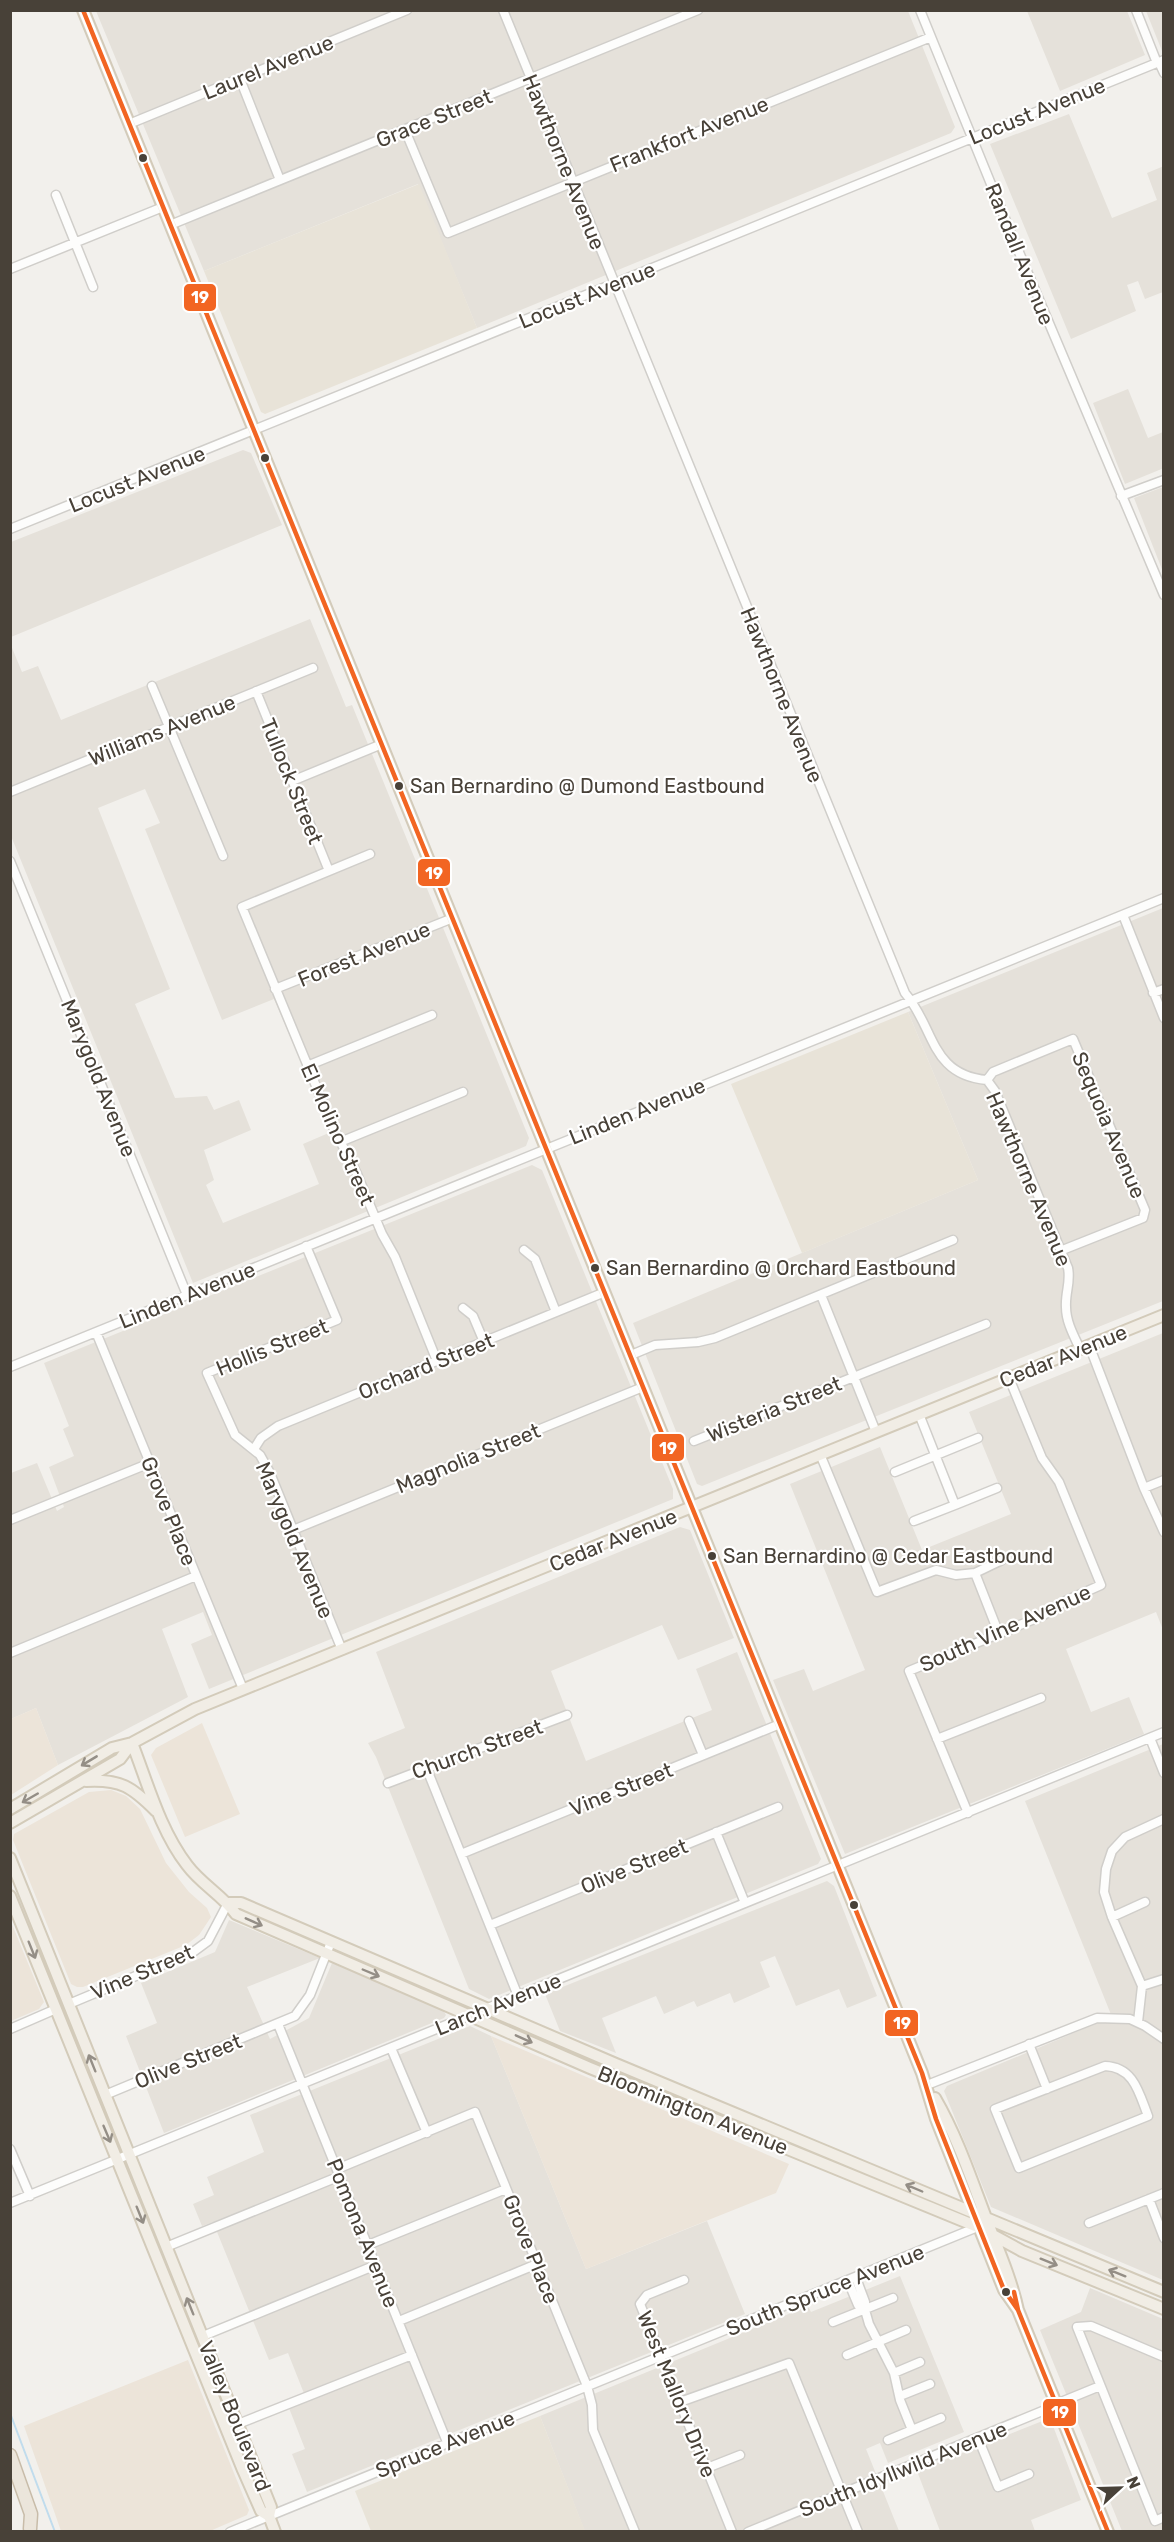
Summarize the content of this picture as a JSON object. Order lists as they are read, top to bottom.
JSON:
{
  "streets": {
    "main road": ["Cedar Avenue", "Bloomington Avenue", "Valley Boulevard"],
    "street": [
      "Laurel Avenue",
      "Locust Avenue",
      "Grace Street",
      "Frankfort Avenue",
      "Hawthorne Avenue",
      "Randall Avenue",
      "Williams Avenue",
      "Tullock Street",
      "Forest Avenue",
      "Marygold Avenue",
      "Linden Avenue",
      "Sequoia Avenue",
      "El Molino Street",
      "Hollis Street",
      "Orchard Street",
      "Wisteria Street",
      "Magnolia Street",
      "Grove Place",
      "South Vine Avenue",
      "Church Street",
      "Vine Street",
      "Olive Street",
      "Larch Avenue",
      "Pomona Avenue",
      "South Spruce Avenue",
      "West Mallory Drive",
      "Spruce Avenue",
      "South Idyllwild Avenue"
    ]
  },
  "crossings": [
    ["Locust Avenue", "Hawthorne Avenue"],
    ["Locust Avenue", "Randall Avenue"],
    ["Grace Street", "Frankfort Avenue"],
    ["Grace Street", "Hawthorne Avenue"],
    ["Frankfort Avenue", "Hawthorne Avenue"],
    ["Frankfort Avenue", "Randall Avenue"],
    ["Hawthorne Avenue", "Linden Avenue"],
    ["Hawthorne Avenue", "Sequoia Avenue"],
    ["Hawthorne Avenue", "Cedar Avenue"],
    ["Williams Avenue", "Tullock Street"],
    ["Tullock Street", "El Molino Street"],
    ["Forest Avenue", "El Molino Street"],
    ["Marygold Avenue", "Linden Avenue"],
    ["Marygold Avenue", "Hollis Street"],
    ["Marygold Avenue", "Cedar Avenue"],
    ["Marygold Avenue", "Orchard Street"],
    ["Marygold Avenue", "Magnolia Street"],
    ["Linden Avenue", "El Molino Street"],
    ["Linden Avenue", "Hollis Street"],
    ["Linden Avenue", "Grove Place"],
    ["El Molino Street", "Orchard Street"],
    ["Cedar Avenue", "Grove Place"],
    ["Cedar Avenue", "South Vine Avenue"],
    ["Cedar Avenue", "Bloomington Avenue"],
    ["Grove Place", "Spruce Avenue"],
    ["Vine Street", "Bloomington Avenue"],
    ["Vine Street", "Valley Boulevard"],
    ["Olive Street", "Bloomington Avenue"],
    ["Olive Street", "Pomona Avenue"],
    ["Olive Street", "Valley Boulevard"],
    ["Larch Avenue", "Bloomington Avenue"],
    ["Larch Avenue", "Pomona Avenue"],
    ["Larch Avenue", "Valley Boulevard"],
    ["Bloomington Avenue", "South Spruce Avenue"],
    ["Pomona Avenue", "Spruce Avenue"],
    ["South Spruce Avenue", "West Mallory Drive"],
    ["South Spruce Avenue", "Spruce Avenue"],
    ["West Mallory Drive", "Spruce Avenue"],
    ["Valley Boulevard", "Spruce Avenue"]
  ],
  "places": ["San Bernardino @ Dumond Eastbound", "San Bernardino @ Orchard Eastbound", "San Bernardino @ Cedar Eastbound"],
  "lines": ["transit line 19"],
  "north": "right"
}
